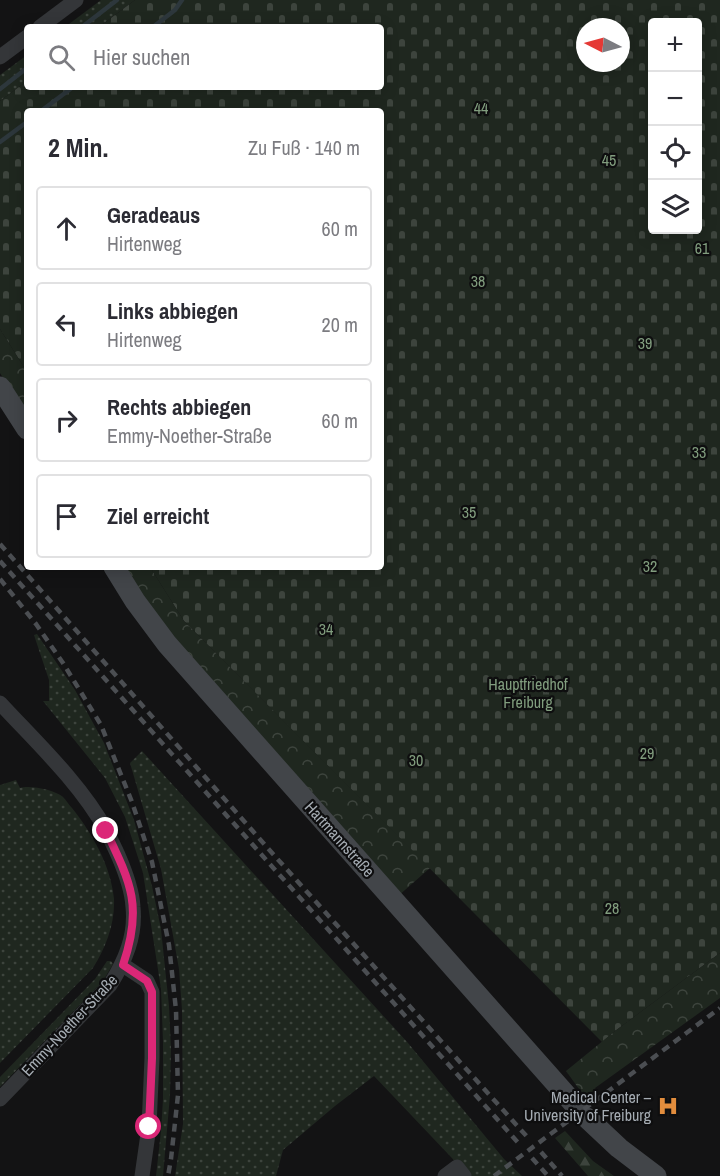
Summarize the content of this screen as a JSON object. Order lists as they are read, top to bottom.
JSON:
{
  "streets": {
    "street": ["Hartmannstraße", "Emmy-Noether-Straße"]
  },
  "parks": [
    "44",
    "45",
    "61",
    "38",
    "39",
    "33",
    "35",
    "32",
    "34",
    "Hauptfriedhof Freiburg",
    "29",
    "30",
    "28"
  ],
  "places": {
    "hospital": ["Medical Center – University of Freiburg"]
  },
  "north": "left",
  "page": {
    "map_buttons": ["+", "−"],
    "search": "Hier suchen",
    "heading": ["2 Min.", "Zu Fuß · 140 m"],
    "list": [
      ["Geradeaus", "Hirtenweg", "60 m"],
      ["Links abbiegen", "Hirtenweg", "20 m"],
      ["Rechts abbiegen", "Emmy-Noether-Straße", "60 m"],
      "Ziel erreicht"
    ]
  }
}
